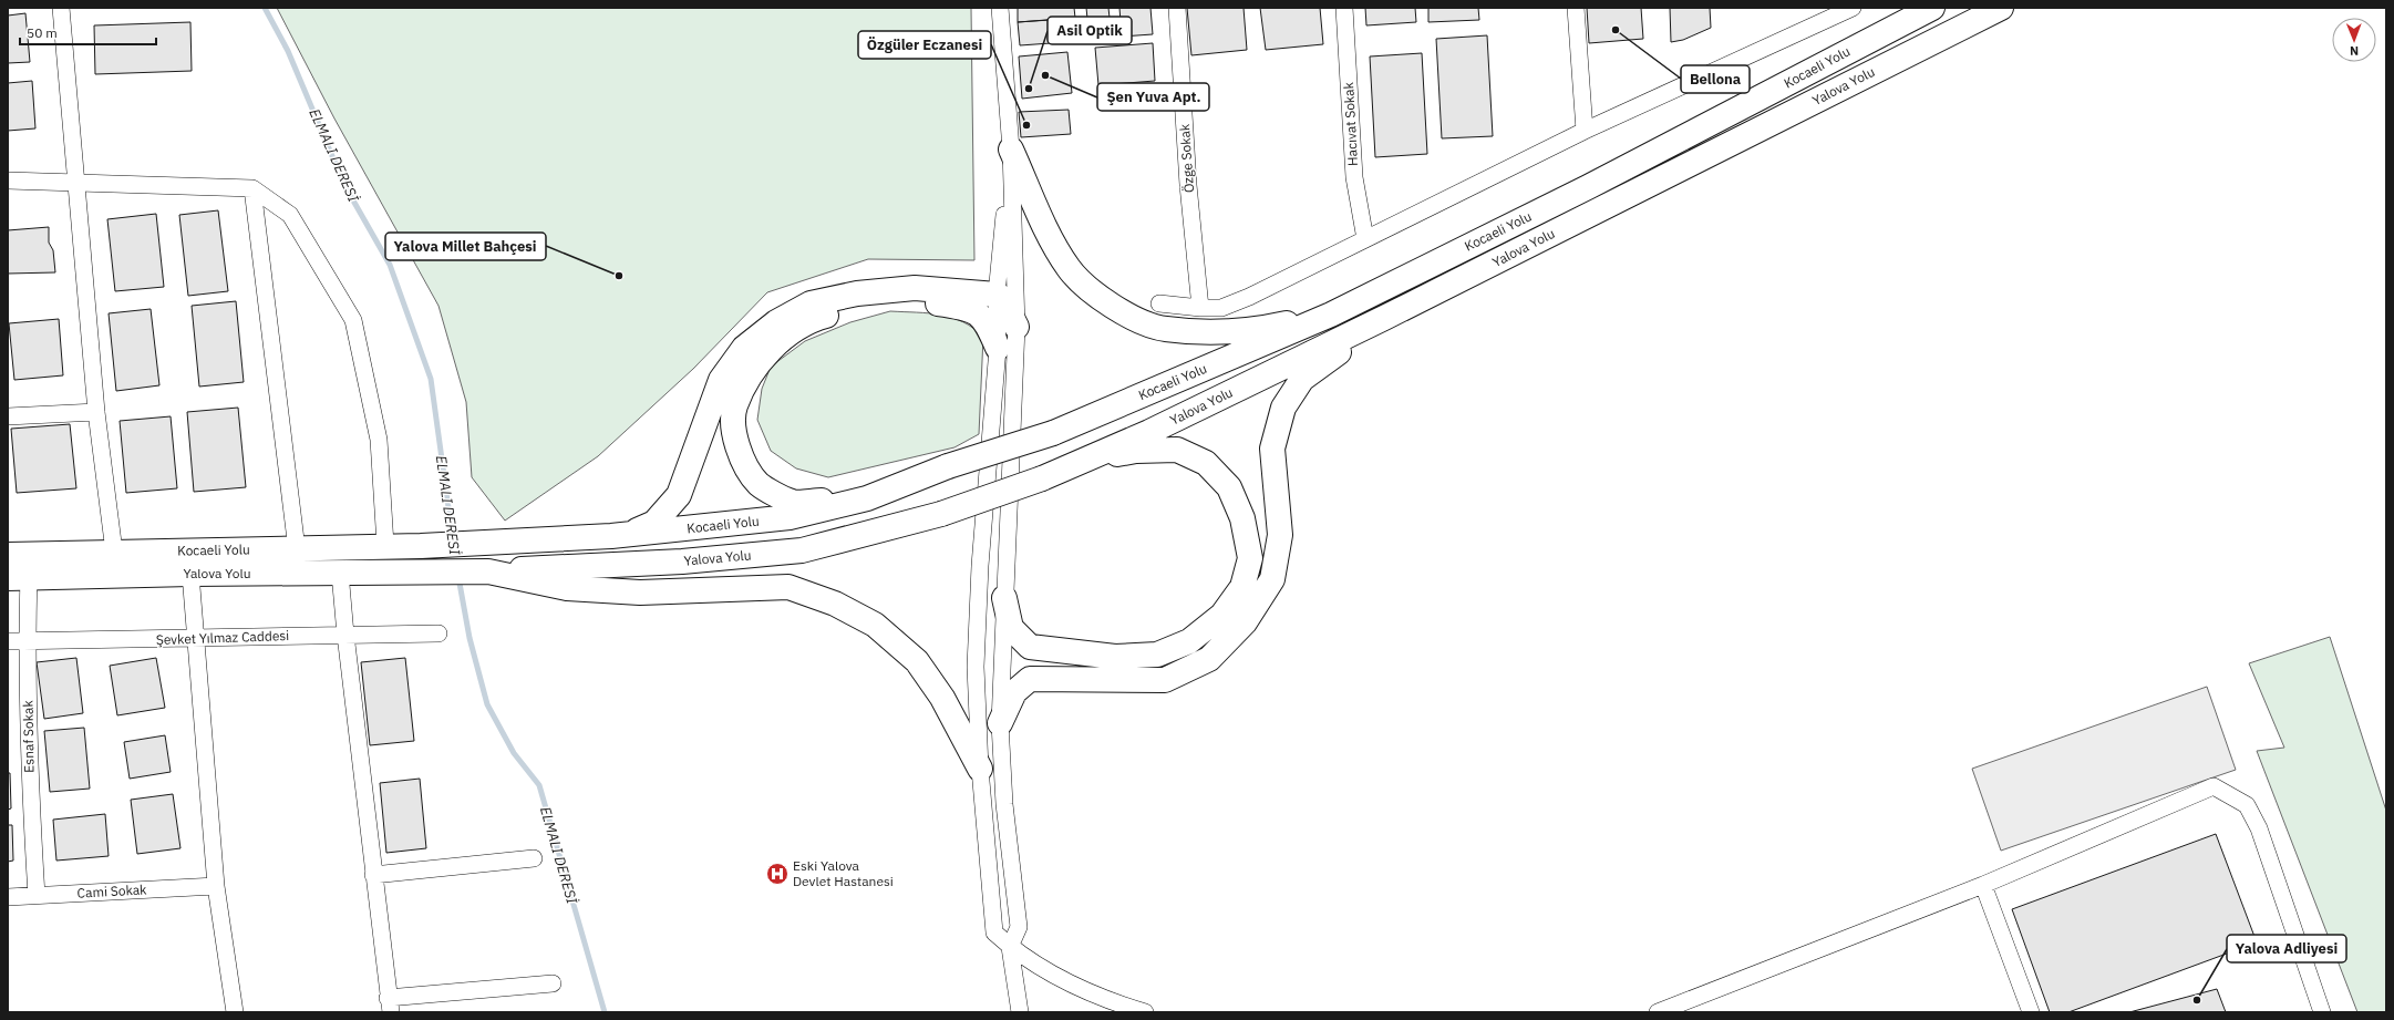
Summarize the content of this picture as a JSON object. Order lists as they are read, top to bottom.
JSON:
{
  "streets": {
    "highway": ["Kocaeli̇ Yolu", "Yalova Yolu"],
    "street": [
      "Hacıvat Sokak",
      "Özge Sokak",
      "Şevket Yılmaz Caddesi",
      "Esnaf Sokak",
      "Cami Sokak"
    ]
  },
  "crossings": [
    ["Yalova Yolu", "Esnaf Sokak"],
    ["Şevket Yılmaz Caddesi", "Esnaf Sokak"],
    ["Esnaf Sokak", "Cami Sokak"]
  ],
  "water": ["ELMALI DERESİ"],
  "places": {
    "other": [
      "Bellona",
      "Şen Yuva Apt.",
      "Asil Optik",
      "Özgüler Eczanesi",
      "Yalova Millet Bahçesi",
      "Yalova Adliyesi"
    ],
    "hospital": ["Eski Yalova Devlet Hastanesi"]
  },
  "scale_bar": "50 m",
  "north": "bottom"
}
